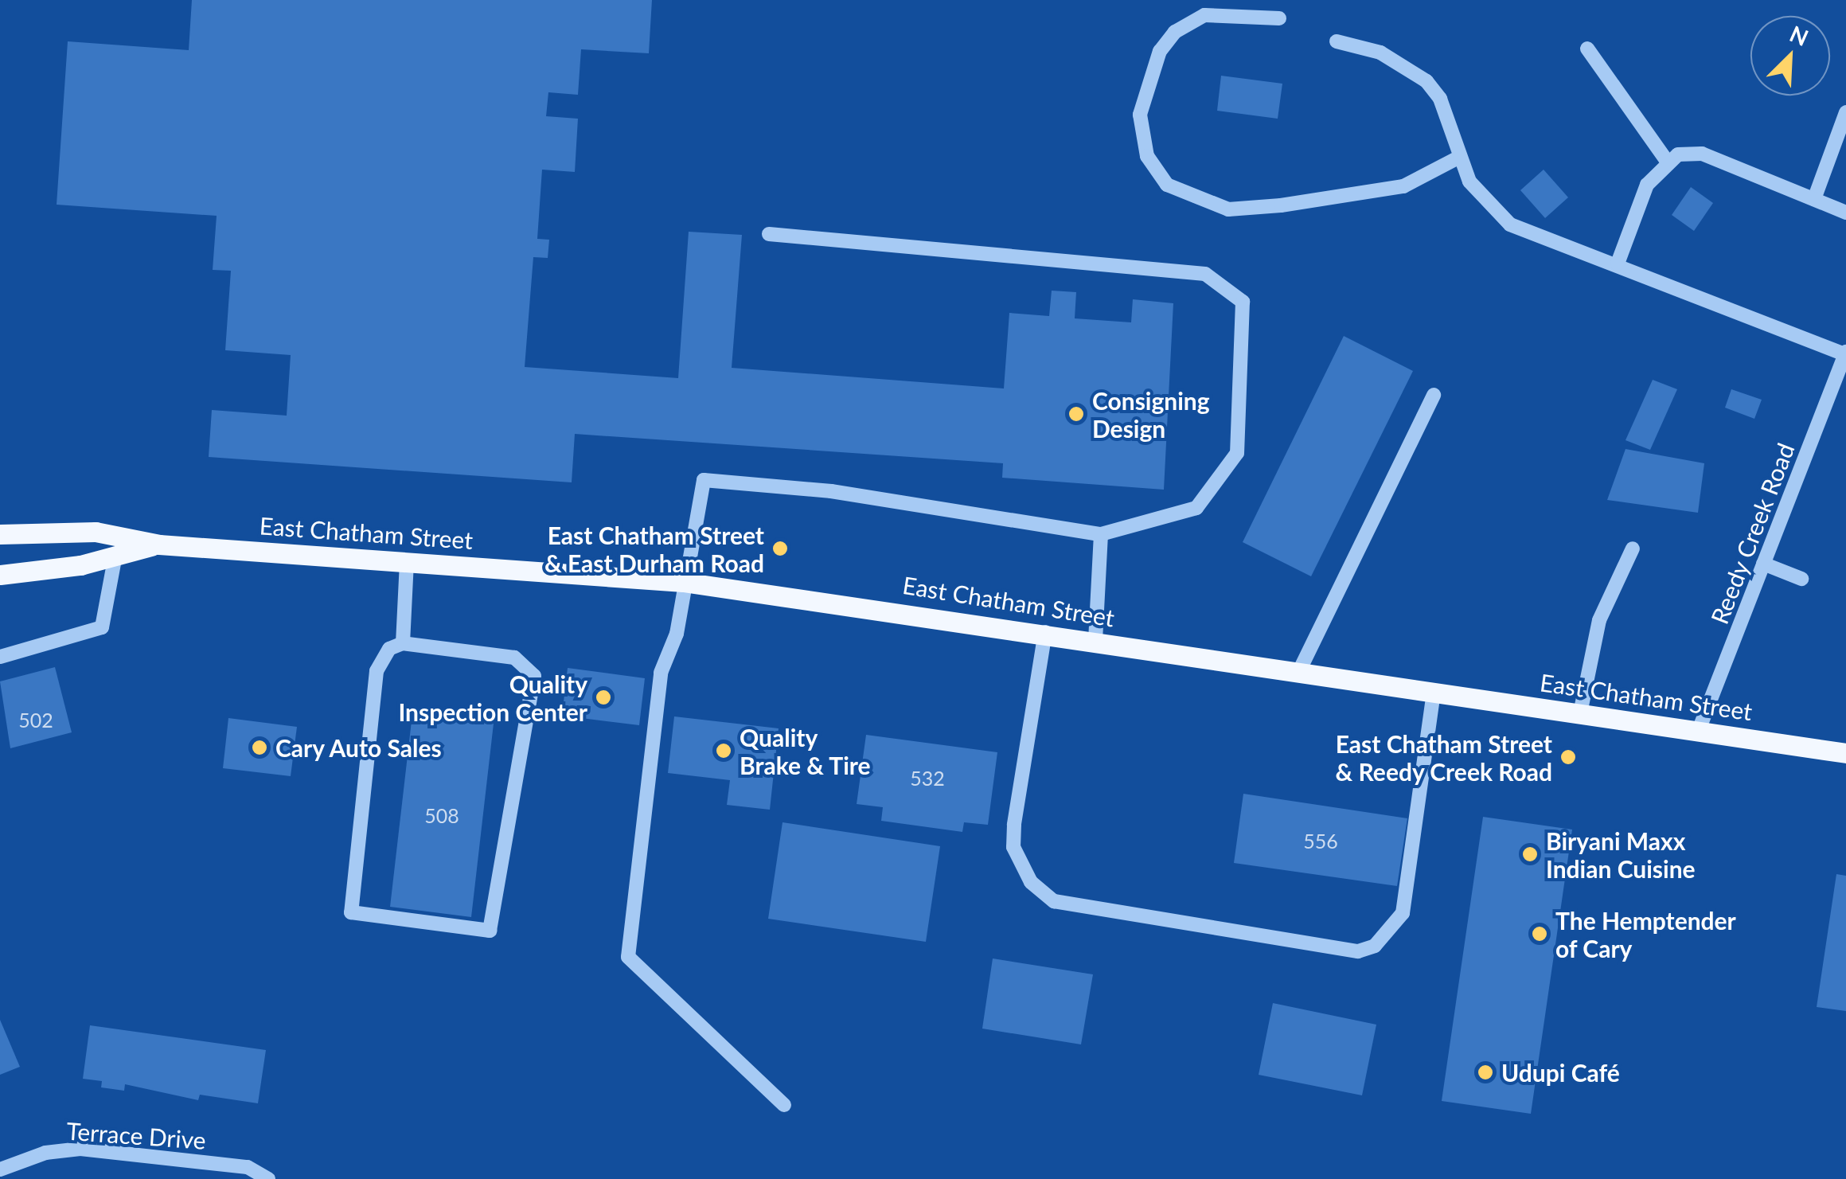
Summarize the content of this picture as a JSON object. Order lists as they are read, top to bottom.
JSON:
{
  "streets": {
    "main road": ["East Chatham Street"],
    "street": ["Reedy Creek Road", "Terrace Drive"]
  },
  "crossings": [
    ["East Chatham Street", "Reedy Creek Road"]
  ],
  "places": [
    "Consigning Design",
    "East Chatham Street & East Durham Road",
    "Quality Inspection Center",
    "Cary Auto Sales",
    "Quality Brake & Tire",
    "East Chatham Street & Reedy Creek Road",
    "Biryani Maxx Indian Cuisine",
    "The Hemptender of Cary",
    "Udupi Café"
  ],
  "house_numbers": [
    "502",
    "532",
    "508",
    "556"
  ],
  "north": "top right"
}
